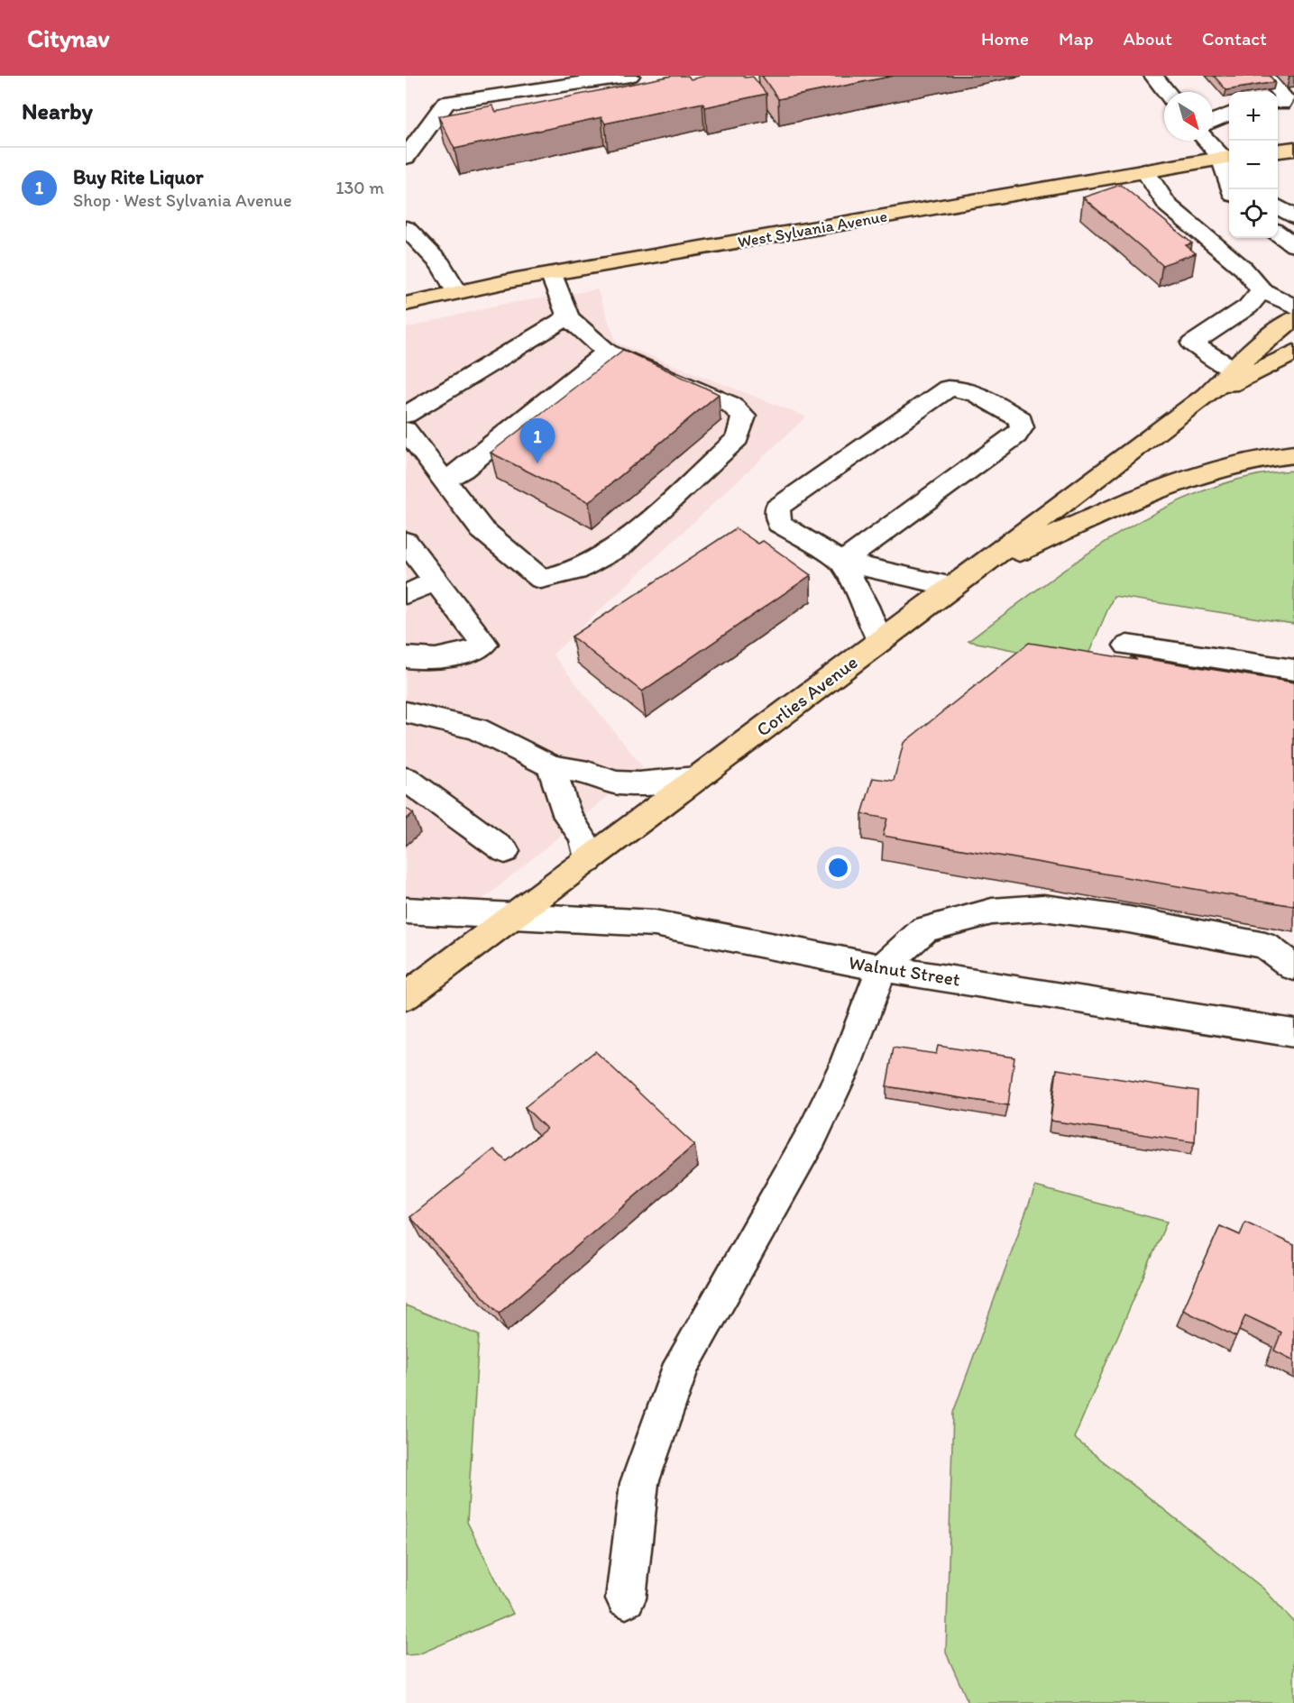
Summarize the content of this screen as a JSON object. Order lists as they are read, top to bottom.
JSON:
{
  "streets": {
    "main road": ["West Sylvania Avenue", "Corlies Avenue"],
    "street": ["Walnut Street"]
  },
  "crossings": [
    ["Corlies Avenue", "Walnut Street"]
  ],
  "north": "bottom right",
  "page": {
    "header": "Citynav",
    "nav": [
      "Home",
      "Map",
      "About",
      "Contact"
    ],
    "heading": "Nearby",
    "map_buttons": ["+", "−"],
    "list": [
      {
        "mark": "1",
        "name": "Buy Rite Liquor",
        "note": "Shop · West Sylvania Avenue",
        "value": "130 m"
      }
    ],
    "pins": "1"
  }
}
